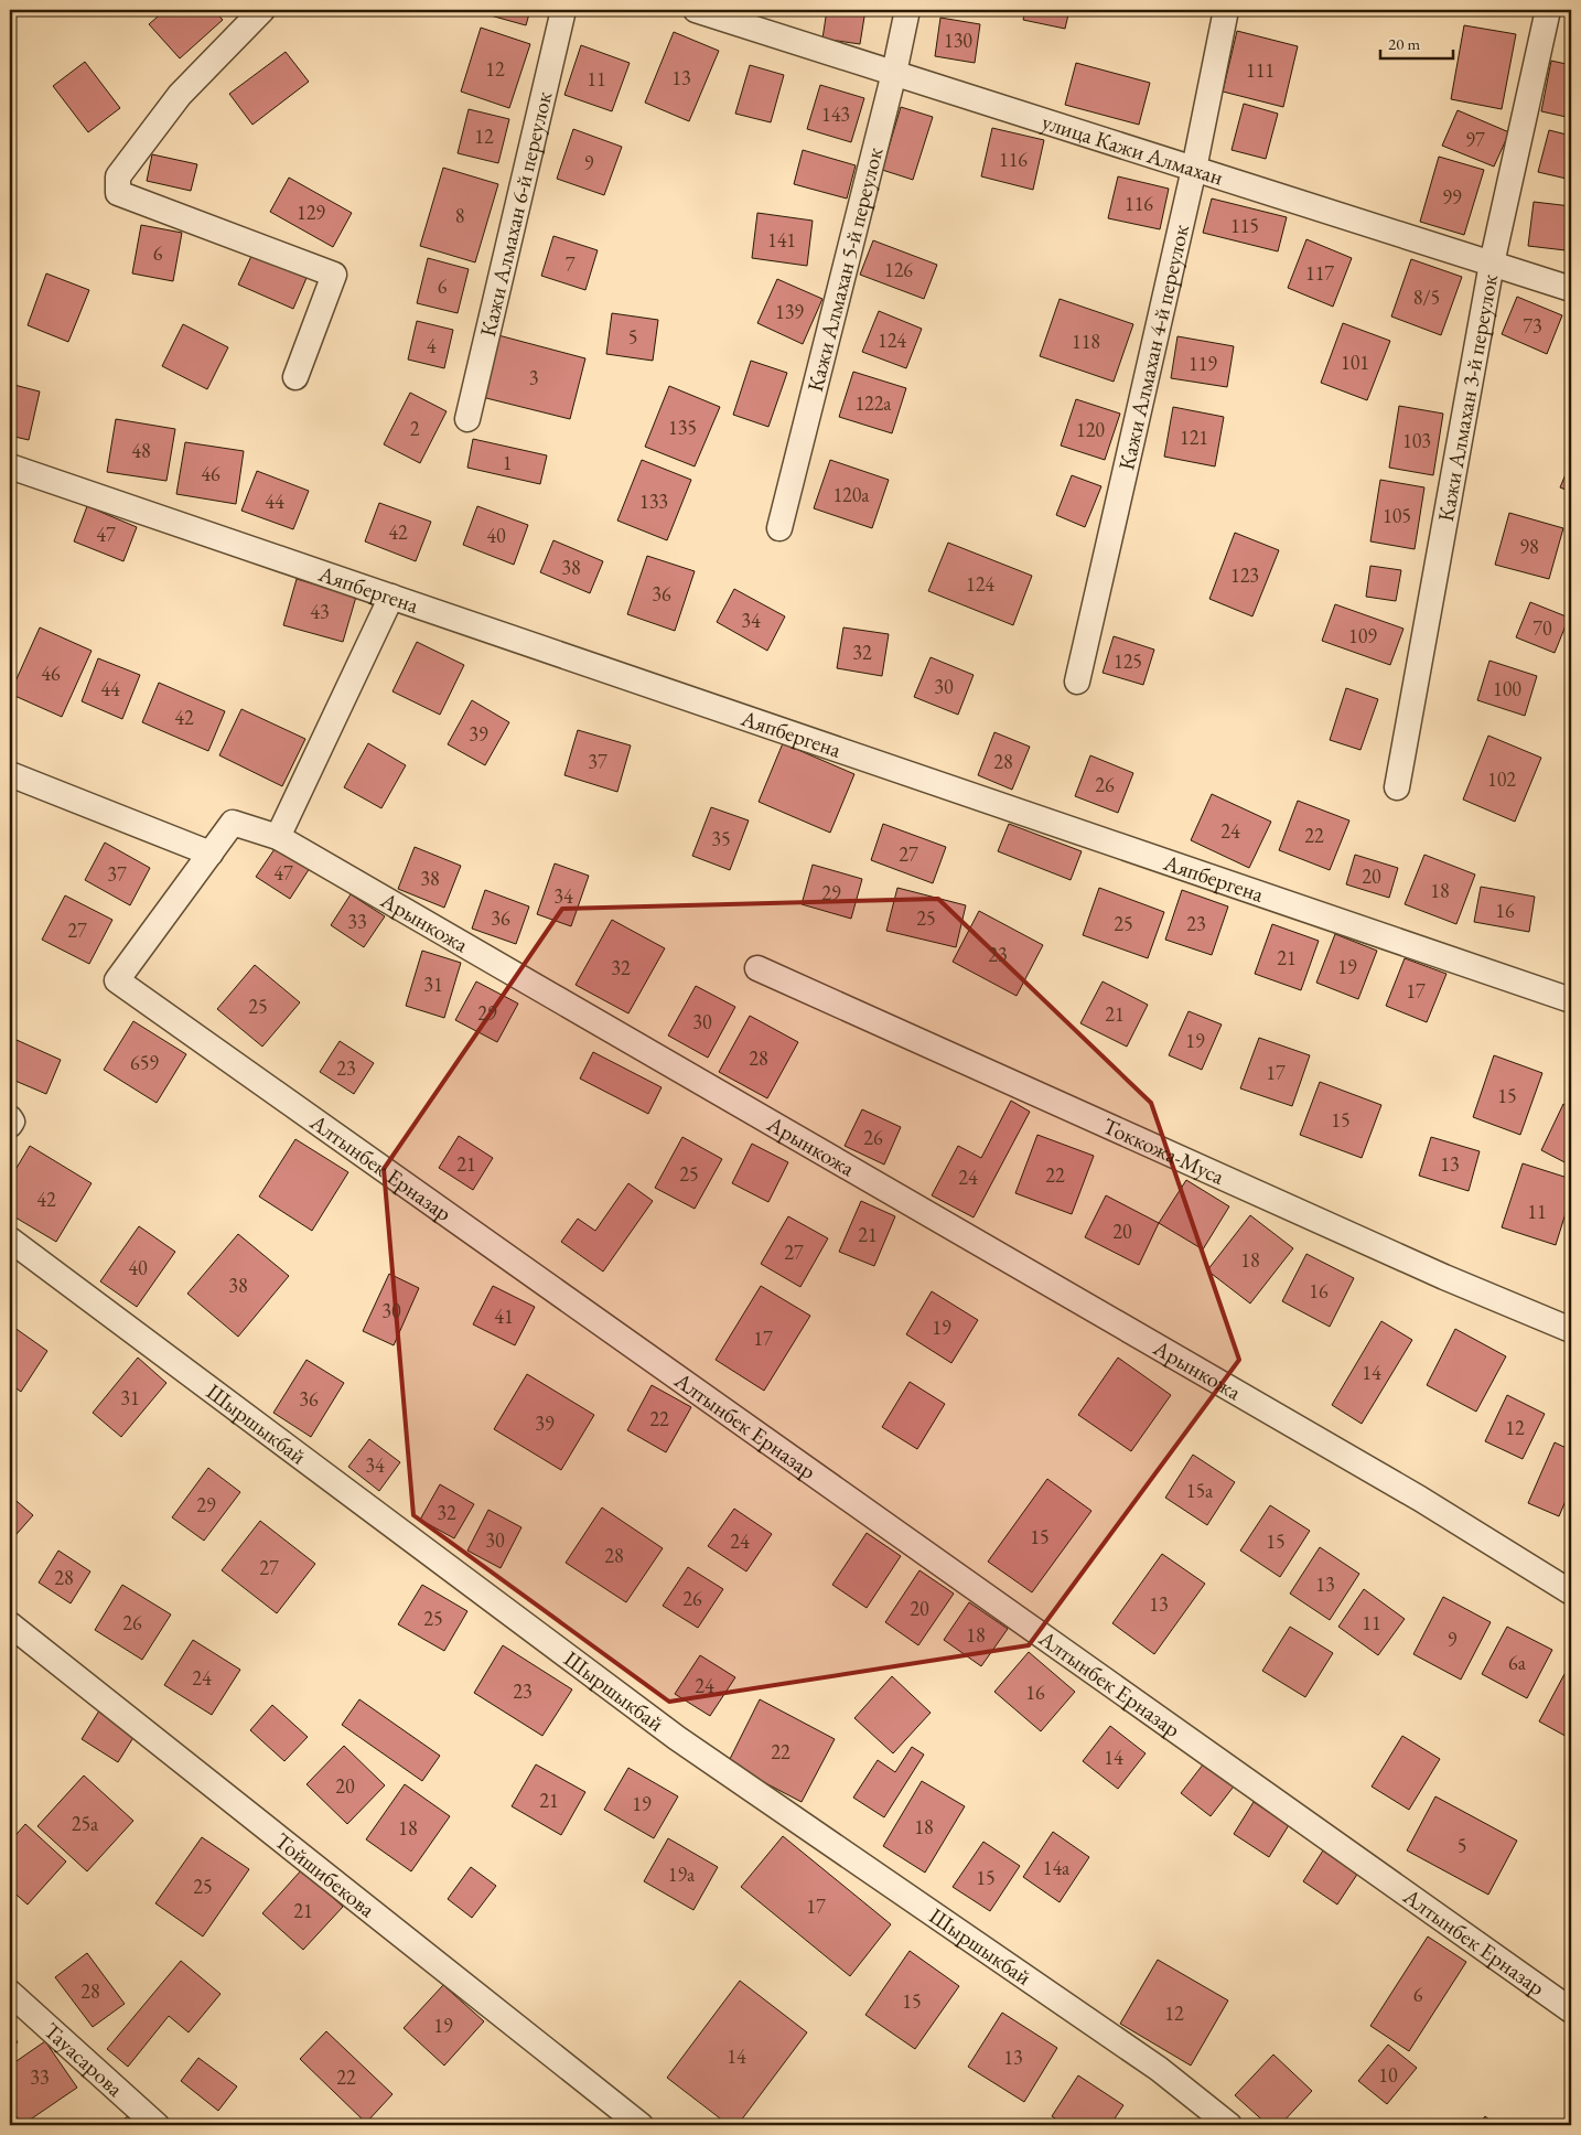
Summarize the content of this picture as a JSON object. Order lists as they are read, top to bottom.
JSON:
{
  "streets": {
    "street": [
      "улица Кажи Алмахан",
      "Кажи Алмахан 6-й переулок",
      "Кажи Алмахан 5-й переулок",
      "Кажи Алмахан 4-й переулок",
      "Кажи Алмахан 3-й переулок",
      "Аяпбергена",
      "Арынкожа",
      "Токкожа-Муса",
      "Алтынбек Ерназар",
      "Шыршыкбай",
      "Тойшибекова",
      "Тауасарова"
    ]
  },
  "crossings": [
    ["улица Кажи Алмахан", "Кажи Алмахан 5-й переулок"],
    ["улица Кажи Алмахан", "Кажи Алмахан 4-й переулок"],
    ["улица Кажи Алмахан", "Кажи Алмахан 3-й переулок"],
    ["Арынкожа", "Алтынбек Ерназар"]
  ],
  "house_numbers": [
    "130",
    "12",
    "111",
    "13",
    "11",
    "143",
    "12",
    "97",
    "116",
    "9",
    "99",
    "116",
    "129",
    "8",
    "115",
    "141",
    "6",
    "7",
    "126",
    "117",
    "6",
    "8/5",
    "139",
    "73",
    "5",
    "124",
    "118",
    "4",
    "101",
    "119",
    "3",
    "122а",
    "135",
    "2",
    "120",
    "121",
    "103",
    "48",
    "1",
    "46",
    "120а",
    "44",
    "133",
    "105",
    "42",
    "47",
    "40",
    "98",
    "38",
    "123",
    "124",
    "36",
    "43",
    "34",
    "70",
    "109",
    "32",
    "125",
    "46",
    "30",
    "44",
    "100",
    "42",
    "39",
    "37",
    "28",
    "102",
    "26",
    "24",
    "22",
    "35",
    "27",
    "47",
    "37",
    "20",
    "38",
    "18",
    "29",
    "34",
    "16",
    "36",
    "25",
    "33",
    "25",
    "23",
    "27",
    "23",
    "21",
    "19",
    "32",
    "31",
    "17",
    "25",
    "29",
    "21",
    "30",
    "19",
    "28",
    "659",
    "23",
    "17",
    "15",
    "15",
    "26",
    "21",
    "13",
    "25",
    "22",
    "24",
    "42",
    "11",
    "20",
    "21",
    "27",
    "18",
    "40",
    "38",
    "16",
    "30",
    "41",
    "19",
    "17",
    "14",
    "31",
    "36",
    "22",
    "39",
    "12",
    "34",
    "15а",
    "29",
    "32",
    "15",
    "30",
    "24",
    "15",
    "28",
    "27",
    "28",
    "13",
    "26",
    "13",
    "20",
    "25",
    "26",
    "11",
    "18",
    "9",
    "6а",
    "24",
    "24",
    "23",
    "16",
    "22",
    "14",
    "20",
    "21",
    "19",
    "25а",
    "18",
    "18",
    "5",
    "14а",
    "19а",
    "15",
    "25",
    "17",
    "21",
    "28",
    "6",
    "15",
    "12",
    "19",
    "14",
    "13",
    "10",
    "33",
    "22"
  ],
  "scale_bar": "20 m"
}
